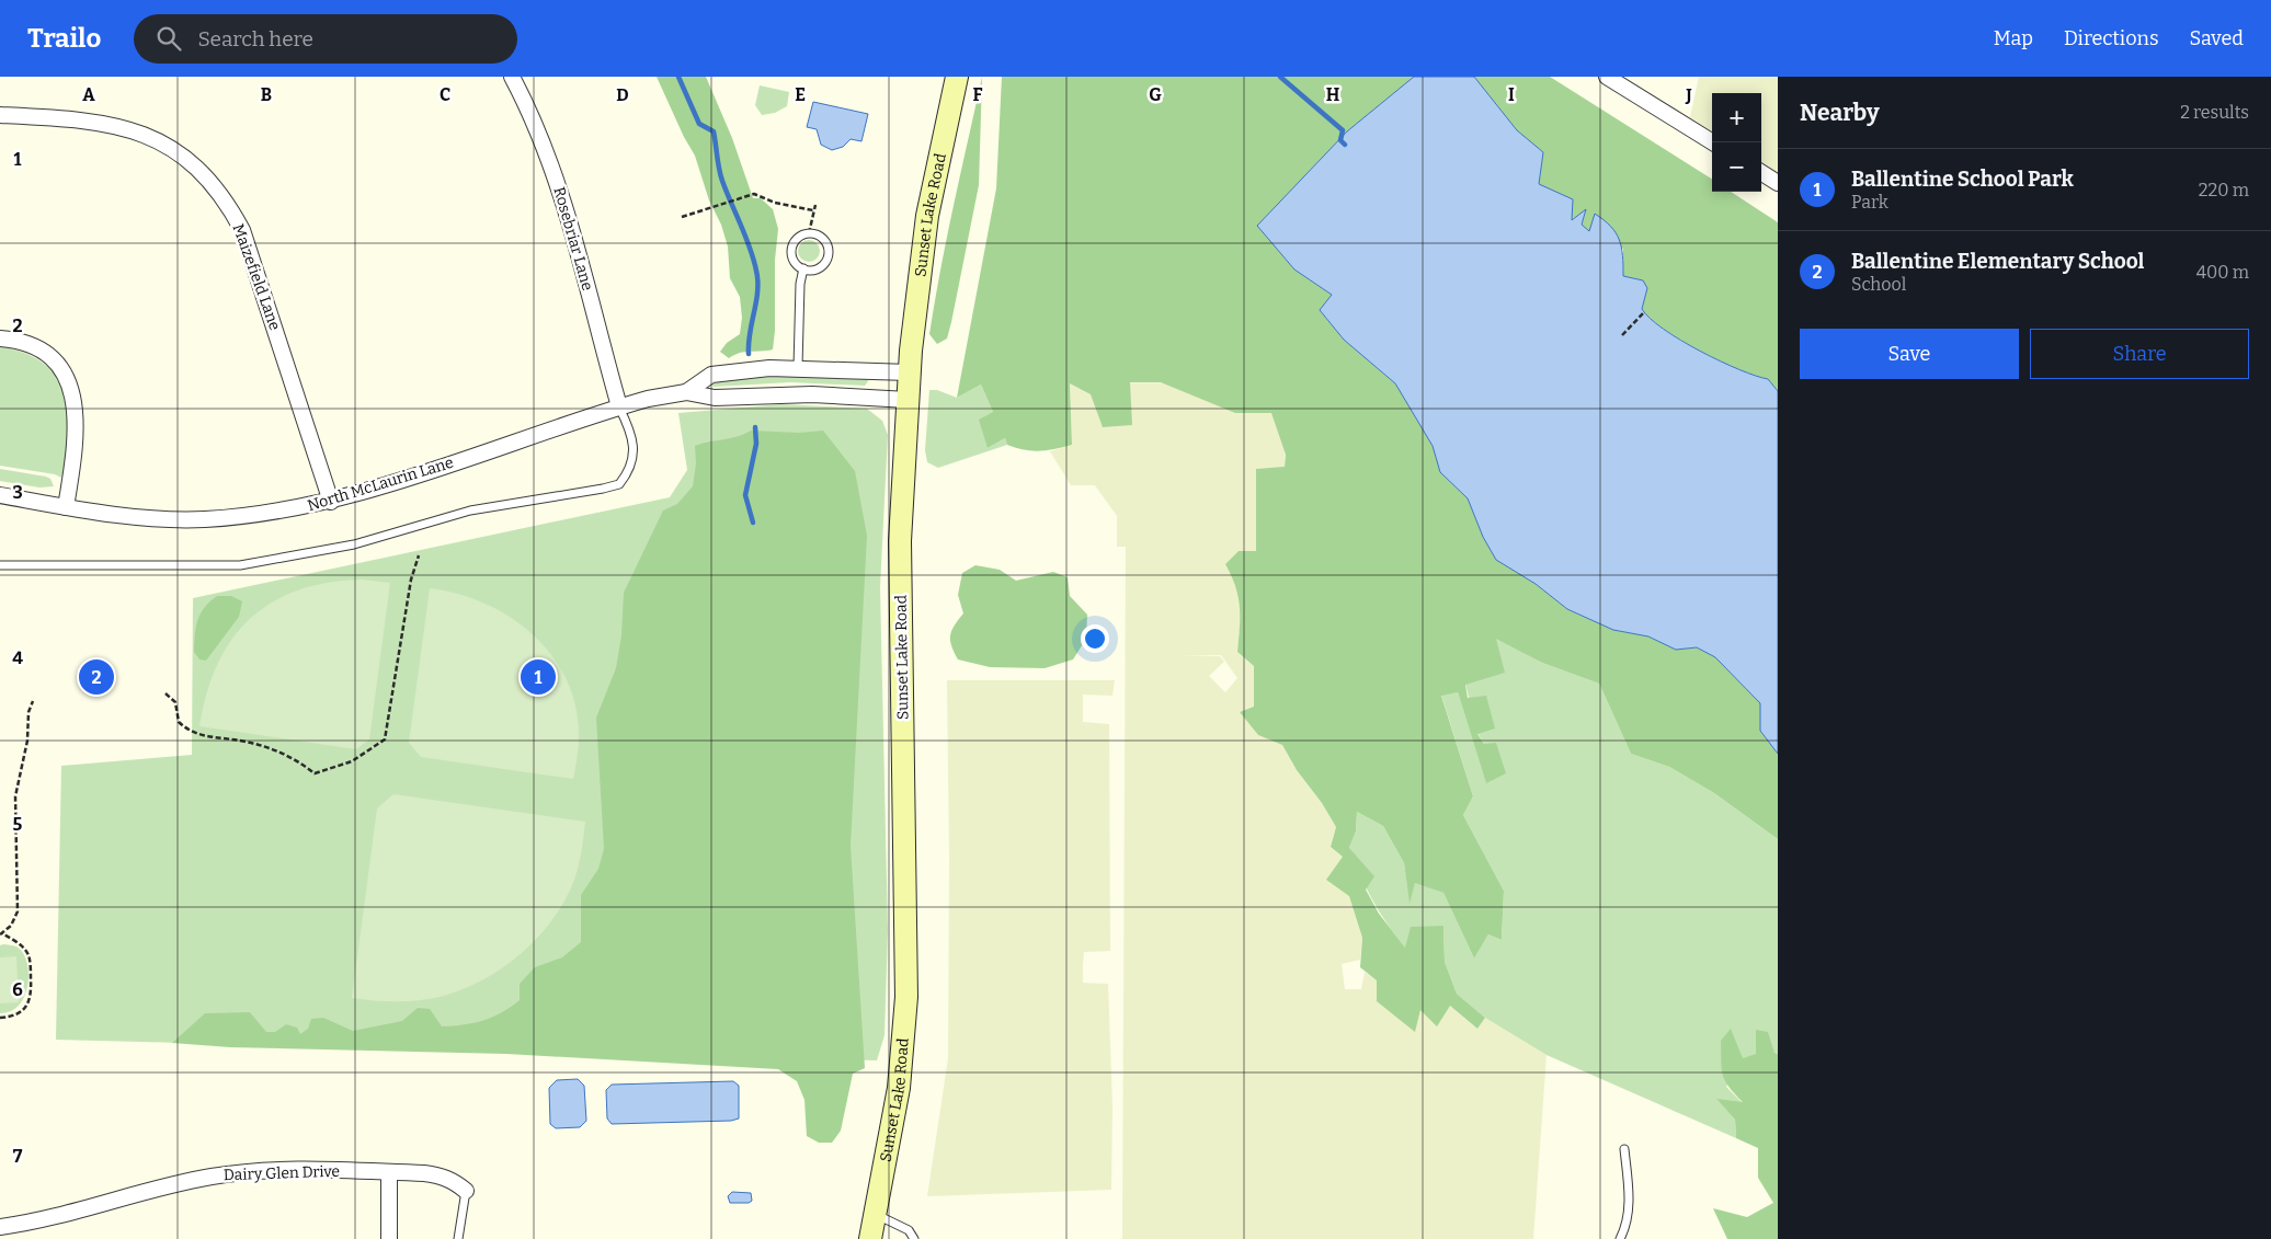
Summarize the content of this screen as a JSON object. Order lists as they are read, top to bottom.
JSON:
{
  "streets": {
    "main road": ["Sunset Lake Road"],
    "street": [
      "Rosebriar Lane",
      "Maizefield Lane",
      "North McLaurin Lane",
      "Dairy Glen Drive"
    ]
  },
  "crossings": [
    ["Sunset Lake Road", "North McLaurin Lane"],
    ["Rosebriar Lane", "North McLaurin Lane"],
    ["Maizefield Lane", "North McLaurin Lane"]
  ],
  "page": {
    "header": "Trailo",
    "search": "Search here",
    "nav": ["Map", "Directions", "Saved"],
    "heading": ["Nearby", "2 results"],
    "map_buttons": ["+", "−"],
    "list": [
      {
        "mark": "1",
        "name": "Ballentine School Park",
        "note": "Park",
        "value": "220 m"
      },
      {
        "mark": "2",
        "name": "Ballentine Elementary School",
        "note": "School",
        "value": "400 m"
      }
    ],
    "buttons": ["Save", "Share"],
    "pins": ["1", "2"]
  },
  "grid": {
    "columns": [
      "A",
      "B",
      "C",
      "D",
      "E",
      "F",
      "G",
      "H",
      "I",
      "J"
    ],
    "rows": [
      "1",
      "2",
      "3",
      "4",
      "5",
      "6",
      "7"
    ]
  }
}
